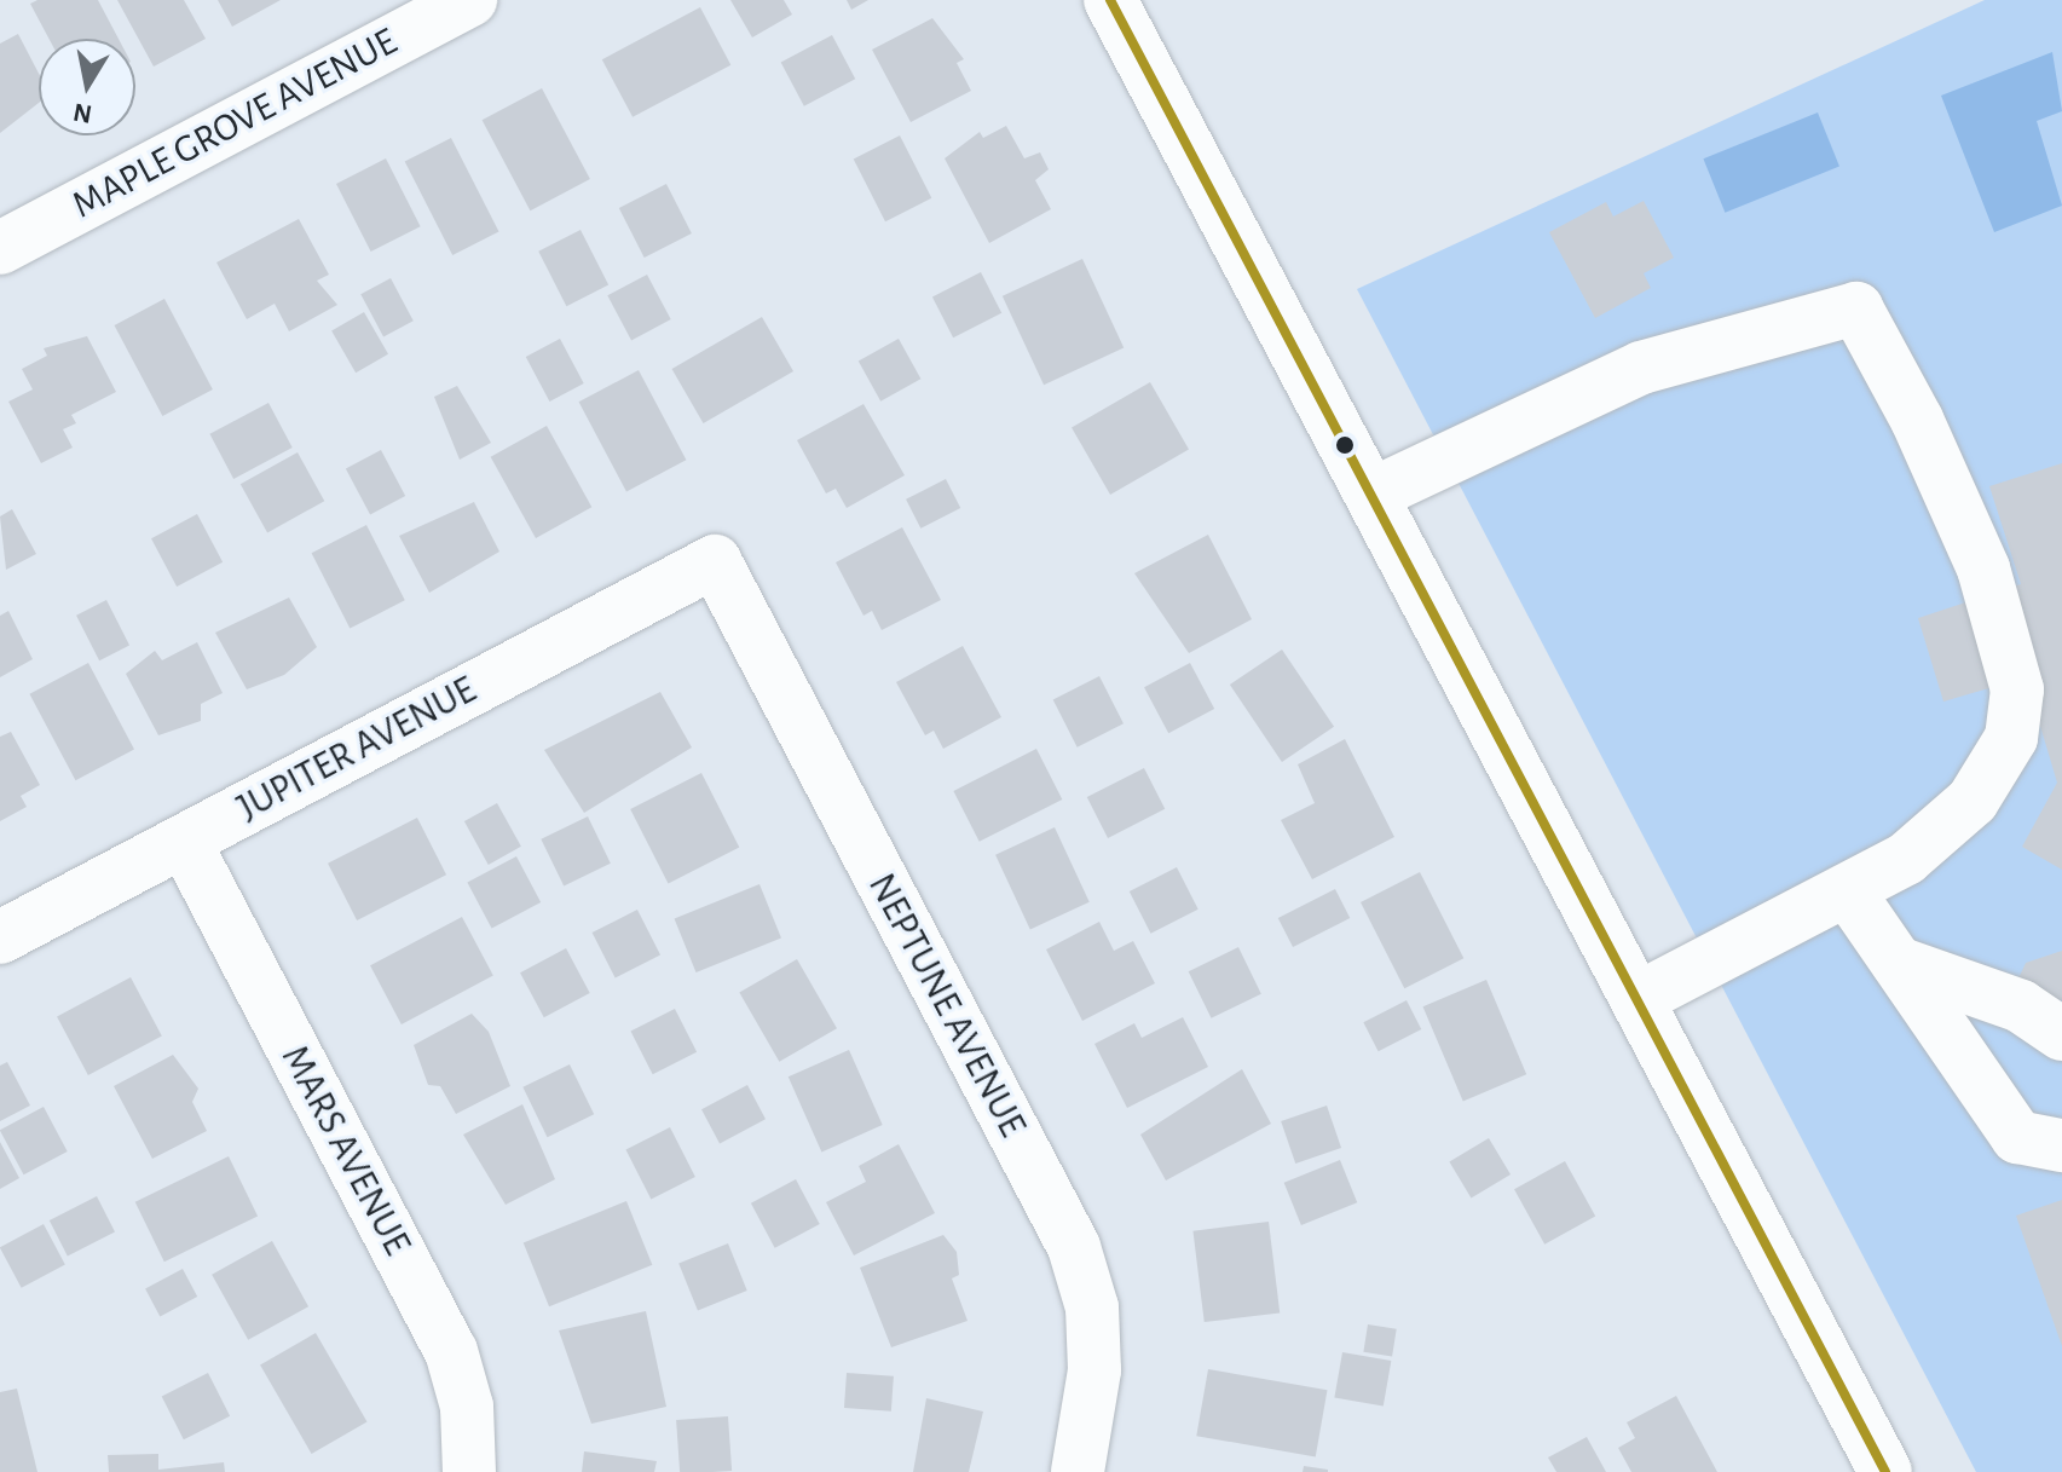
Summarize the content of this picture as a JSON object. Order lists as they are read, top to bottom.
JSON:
{
  "streets": {
    "street": [
      "MAPLE GROVE AVENUE",
      "JUPITER AVENUE",
      "NEPTUNE AVENUE",
      "MARS AVENUE"
    ]
  },
  "crossings": [
    ["JUPITER AVENUE", "NEPTUNE AVENUE"],
    ["JUPITER AVENUE", "MARS AVENUE"]
  ],
  "north": "bottom"
}
